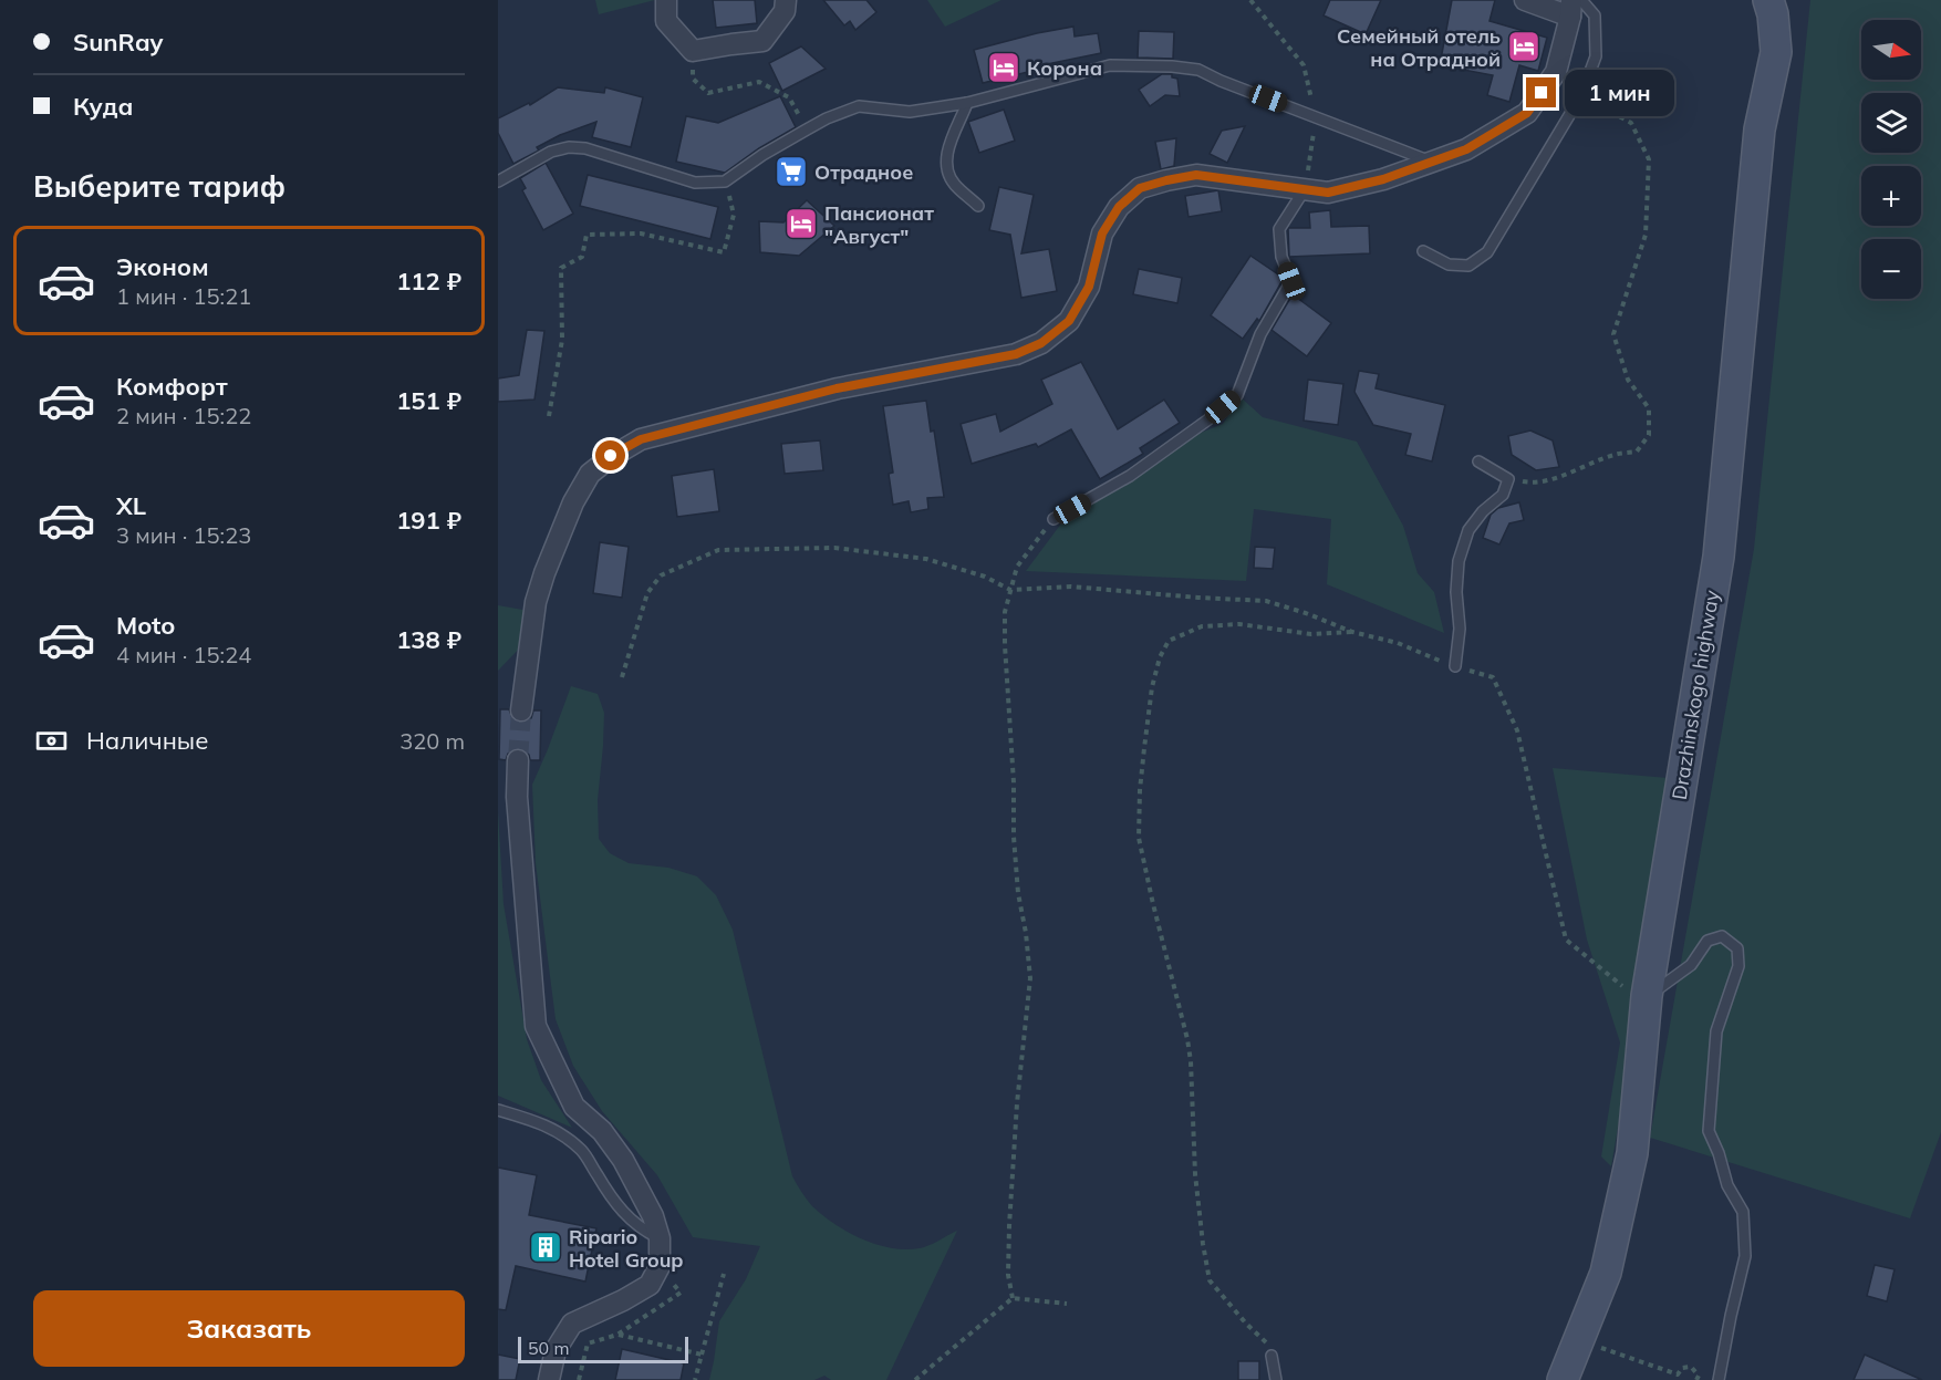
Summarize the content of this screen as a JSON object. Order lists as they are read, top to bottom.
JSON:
{
  "streets": {
    "main road": ["Drazhinskogo highway"]
  },
  "places": {
    "hotel": ["Семейный отель на Отрадной", "Корона", "Пансионат \"Август\""],
    "supermarket": ["Отрадное"],
    "building": ["Ripario Hotel Group"]
  },
  "scale_bar": "50 m",
  "north": "right",
  "page": {
    "banner": ["SunRay", "Куда"],
    "map_buttons": ["+", "−"],
    "bubble": "1 мин",
    "heading": "Выберите тариф",
    "list": [
      {
        "name": "Эконом",
        "note": "1 мин · 15:21",
        "value": "112 ₽"
      },
      {
        "name": "Комфорт",
        "note": "2 мин · 15:22",
        "value": "151 ₽"
      },
      {
        "name": "XL",
        "note": "3 мин · 15:23",
        "value": "191 ₽"
      },
      {
        "name": "Moto",
        "note": "4 мин · 15:24",
        "value": "138 ₽"
      }
    ],
    "pay": ["Наличные", "320 m"],
    "buttons": "Заказать",
    "scale": "50 m"
  }
}
